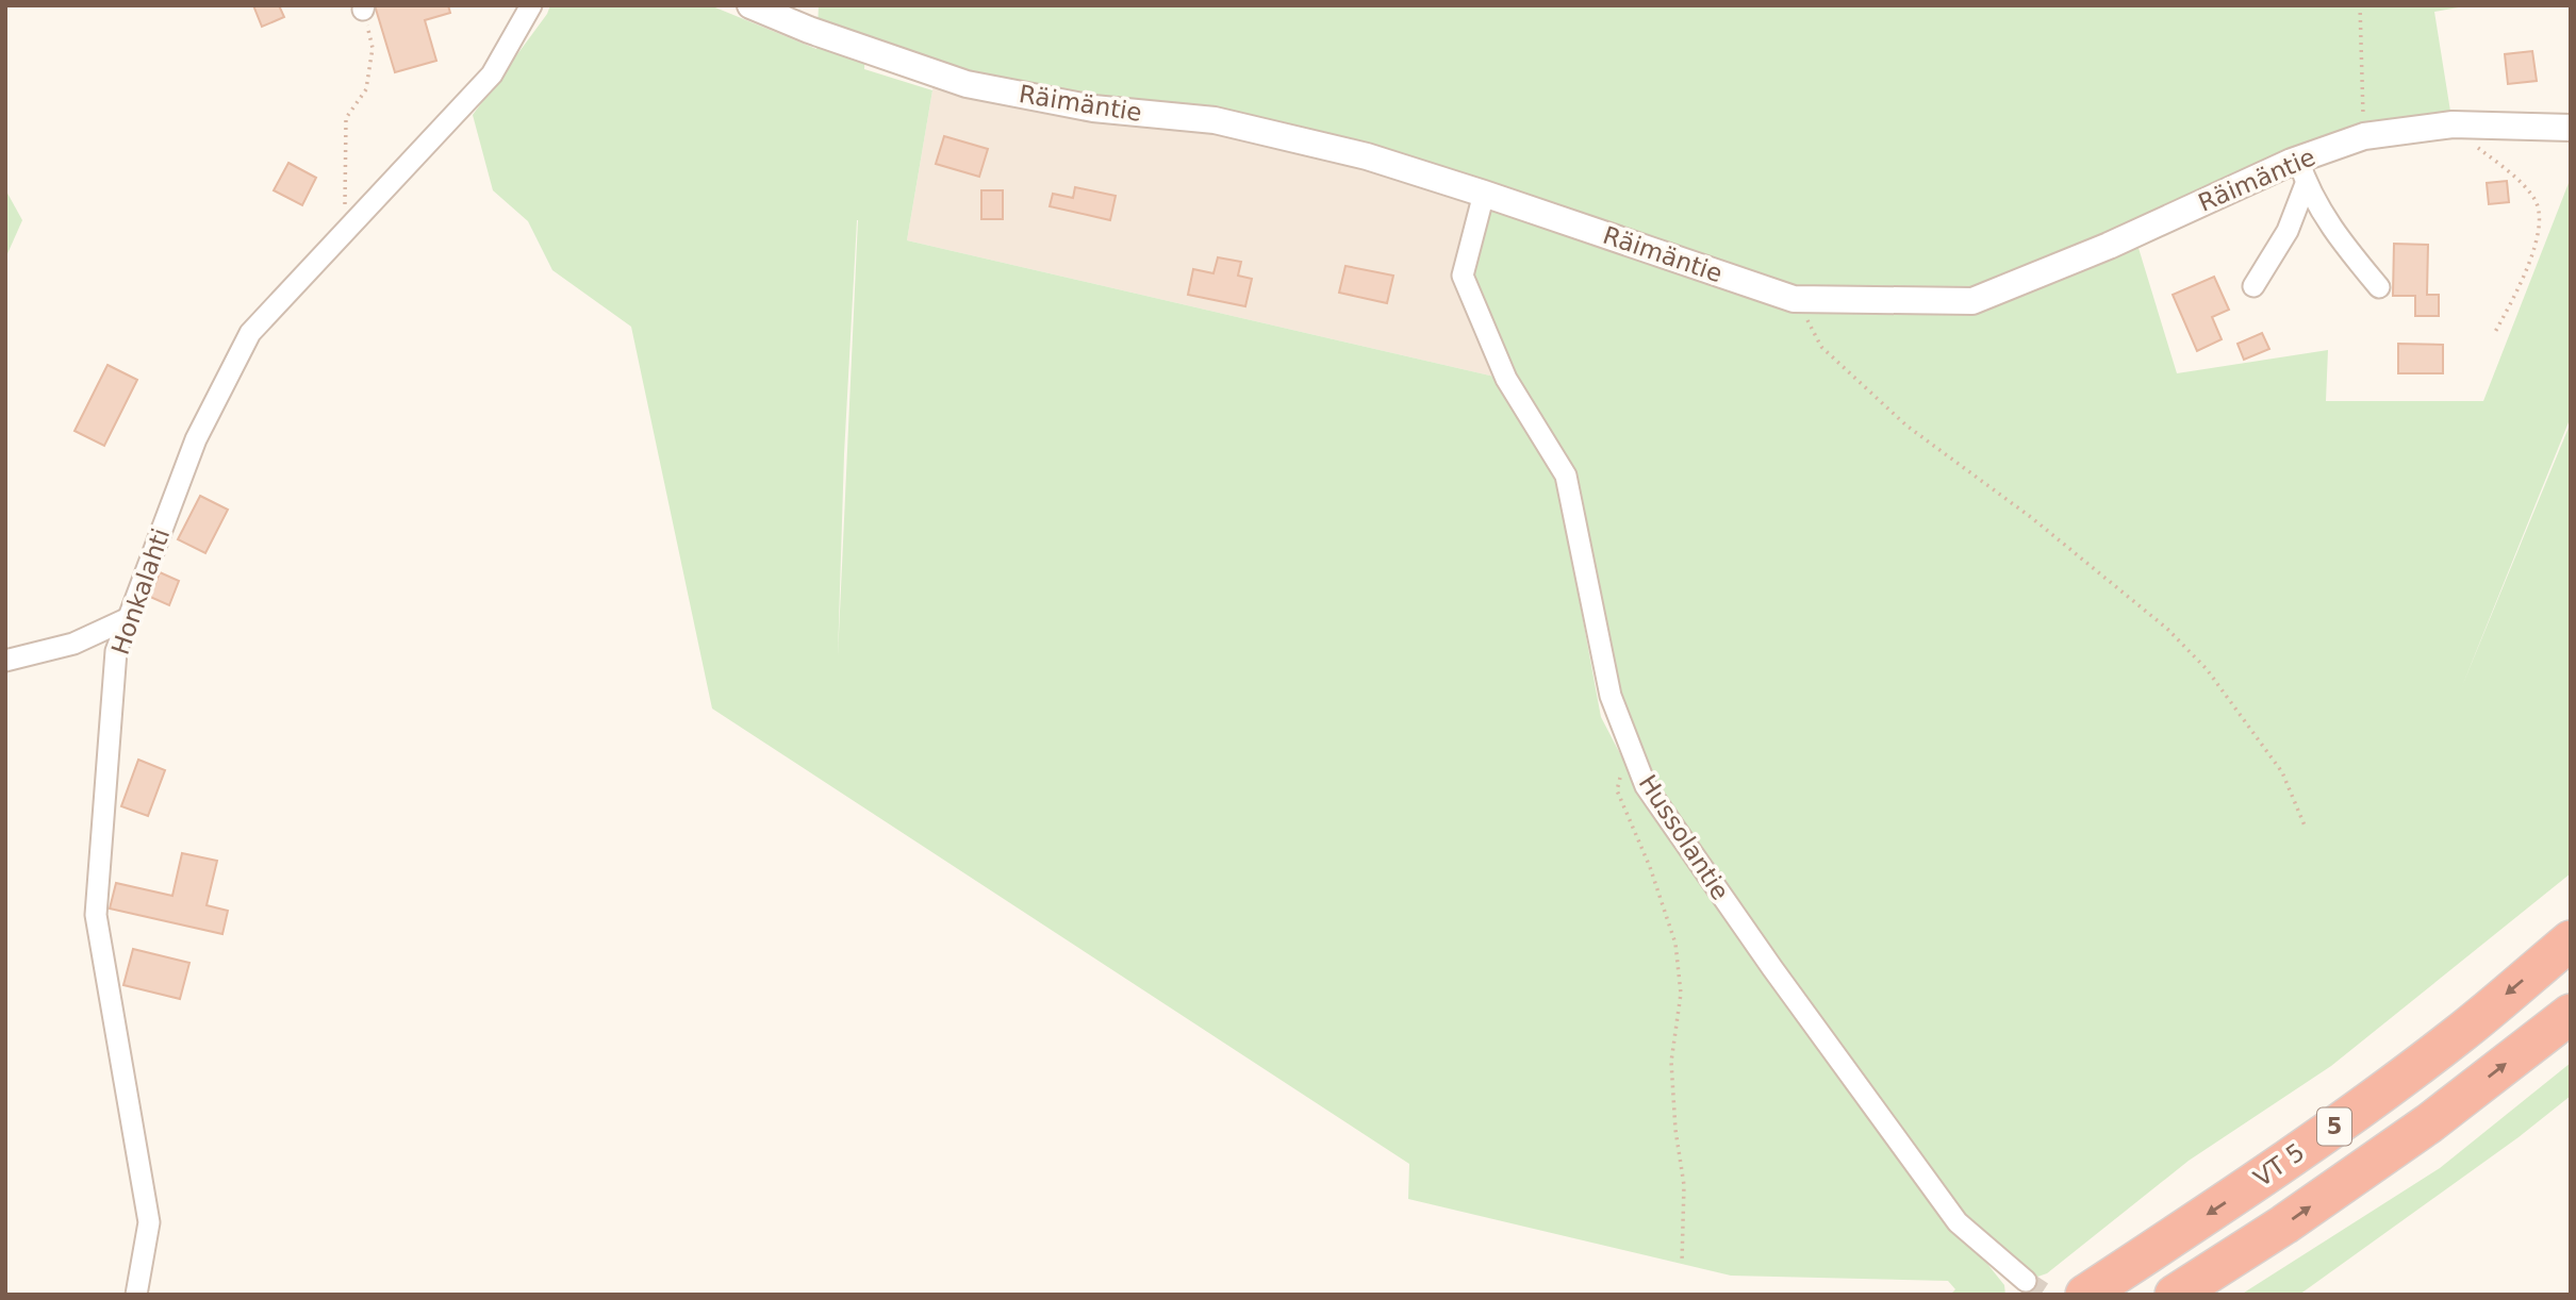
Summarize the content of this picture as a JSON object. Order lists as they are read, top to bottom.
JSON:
{
  "streets": {
    "highway": ["5", "VT 5"],
    "street": ["Räimäntie", "Honkalahti", "Hussolantie"]
  },
  "crossings": [
    ["Räimäntie", "Hussolantie"]
  ]
}
